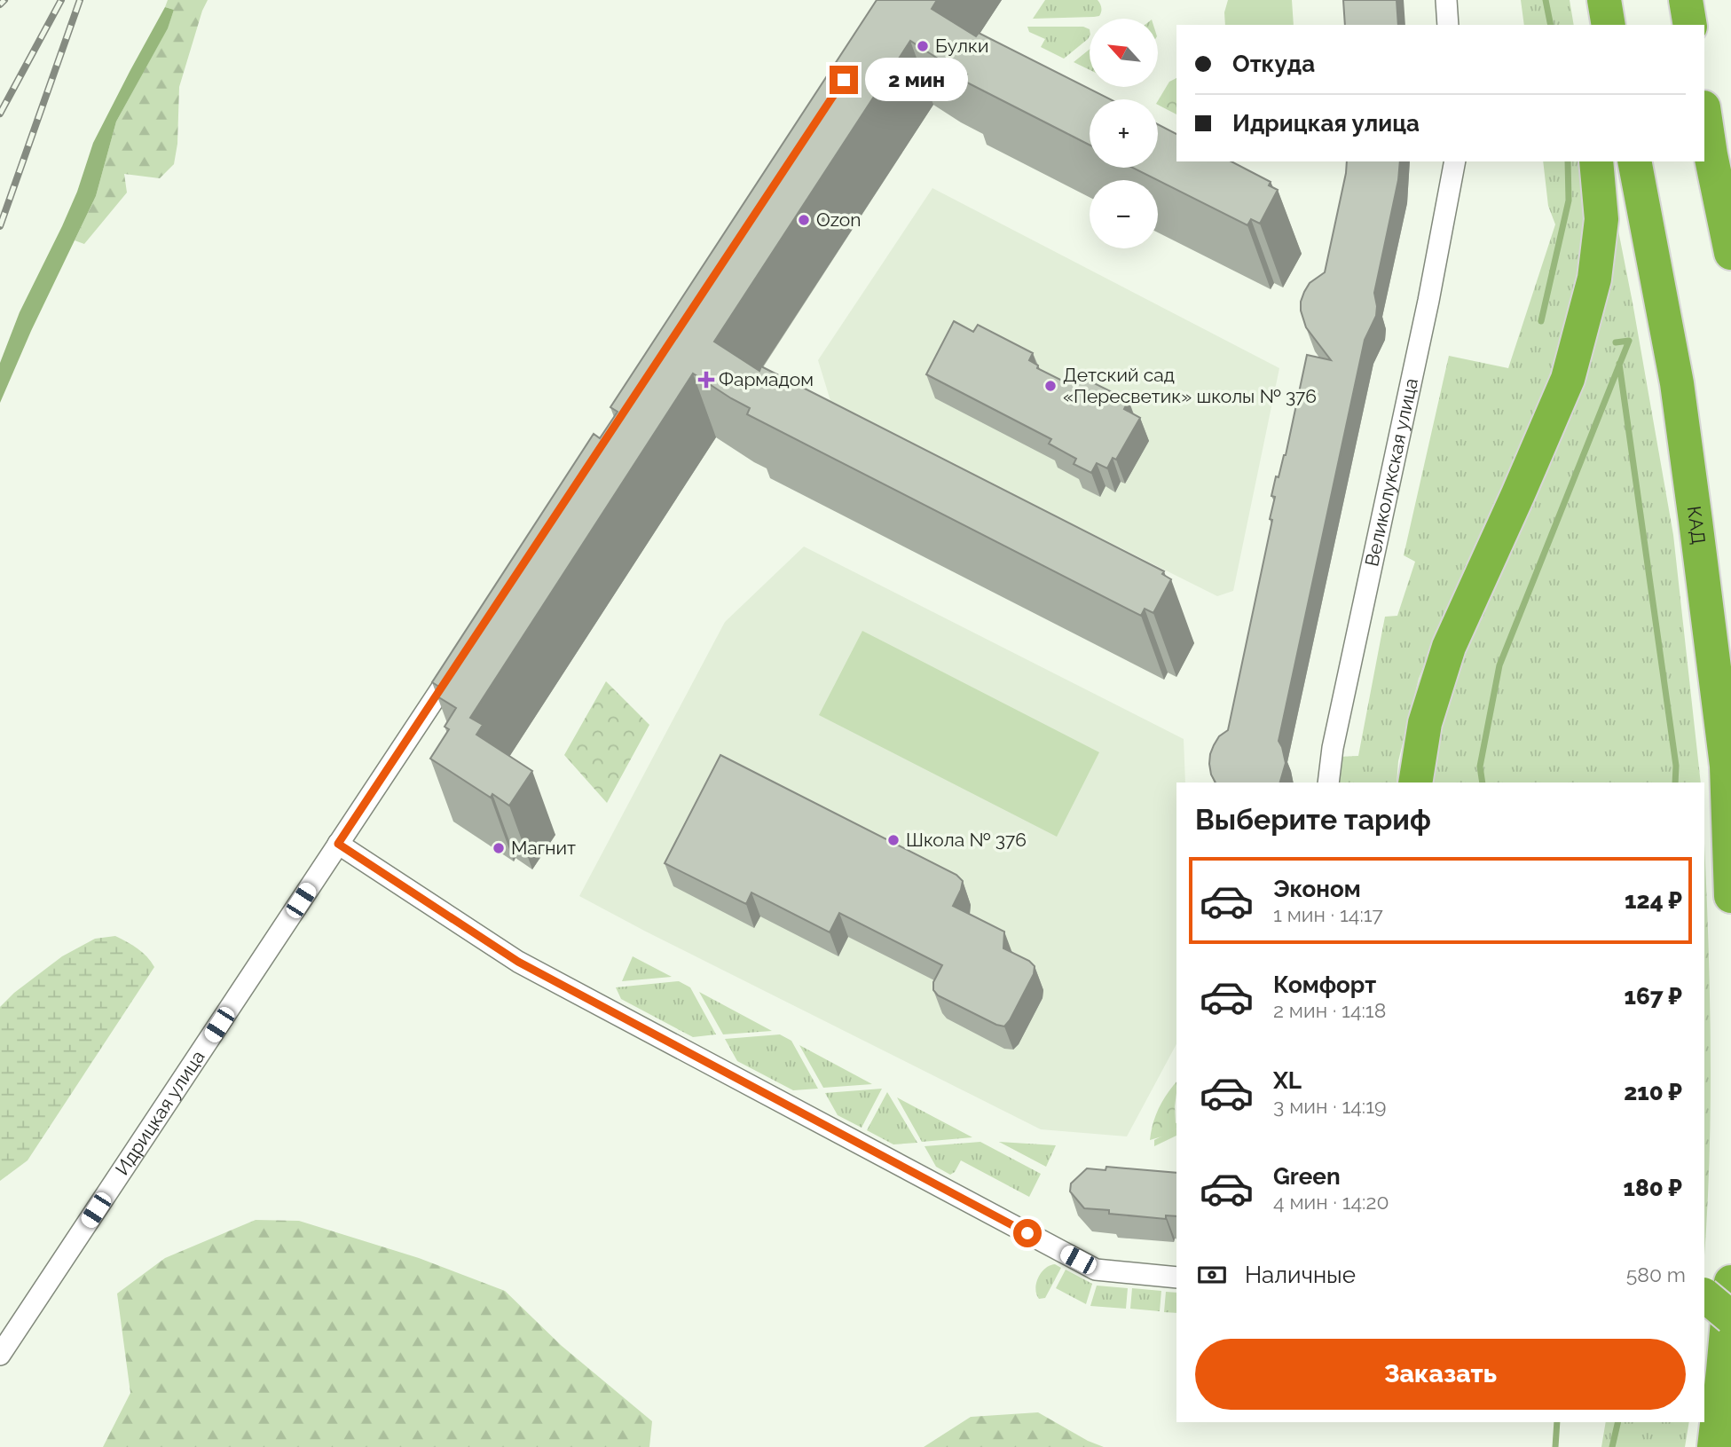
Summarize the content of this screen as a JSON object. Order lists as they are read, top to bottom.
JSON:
{
  "streets": {
    "highway": ["КАД"],
    "street": ["Великолукская улица", "Идрицкая улица"]
  },
  "places": {
    "other": [
      "Булки",
      "Ozon",
      "Детский сад «Пересветик» школы № 376",
      "Школа № 376",
      "Магнит"
    ],
    "health": ["Фармадом"]
  },
  "north": "top left",
  "page": {
    "map_buttons": ["+", "−"],
    "banner": ["Откуда", "Идрицкая улица"],
    "bubble": "2 мин",
    "heading": "Выберите тариф",
    "list": [
      {
        "name": "Эконом",
        "note": "1 мин · 14:17",
        "value": "124 ₽"
      },
      {
        "name": "Комфорт",
        "note": "2 мин · 14:18",
        "value": "167 ₽"
      },
      {
        "name": "XL",
        "note": "3 мин · 14:19",
        "value": "210 ₽"
      },
      {
        "name": "Green",
        "note": "4 мин · 14:20",
        "value": "180 ₽"
      }
    ],
    "pay": ["Наличные", "580 m"],
    "buttons": "Заказать"
  }
}
